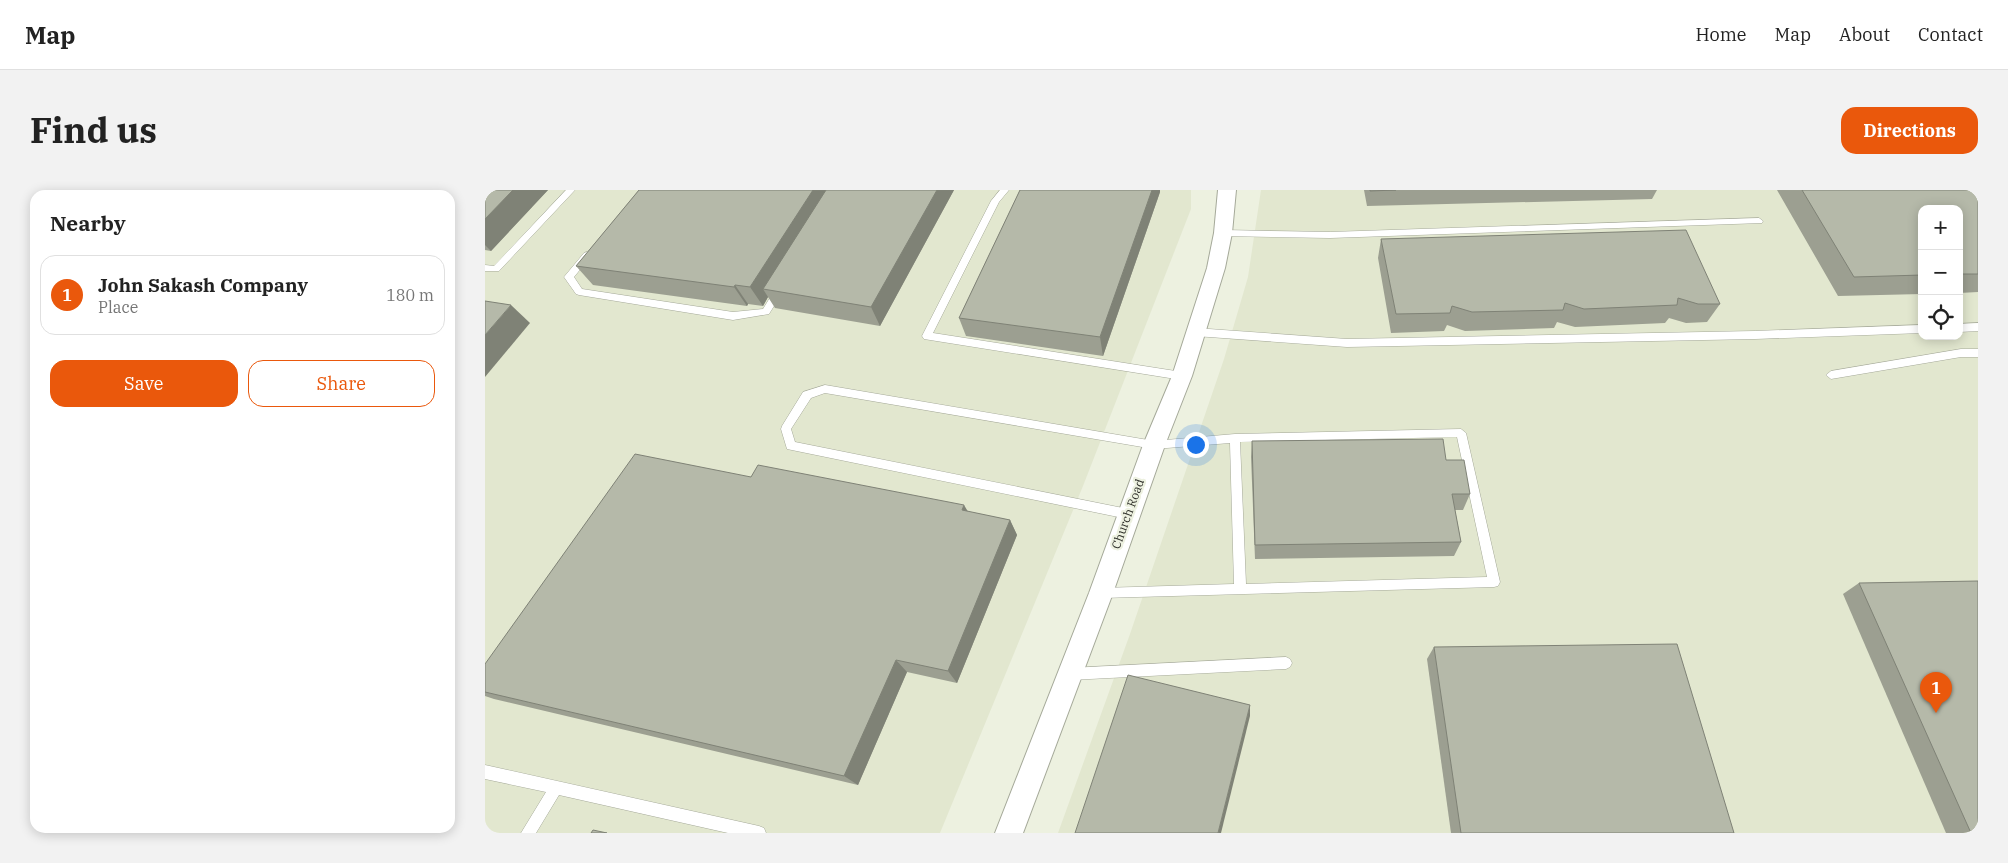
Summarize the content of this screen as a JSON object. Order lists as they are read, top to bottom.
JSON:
{
  "streets": {
    "street": ["Church Road"]
  },
  "page": {
    "header": "Map",
    "nav": [
      "Home",
      "Map",
      "About",
      "Contact"
    ],
    "title": "Find us",
    "buttons": [
      "Directions",
      ["Save", "Share"]
    ],
    "heading": "Nearby",
    "map_buttons": ["+", "−"],
    "list": [
      {
        "mark": "1",
        "name": "John Sakash Company",
        "note": "Place",
        "value": "180 m"
      }
    ],
    "pins": "1"
  }
}
